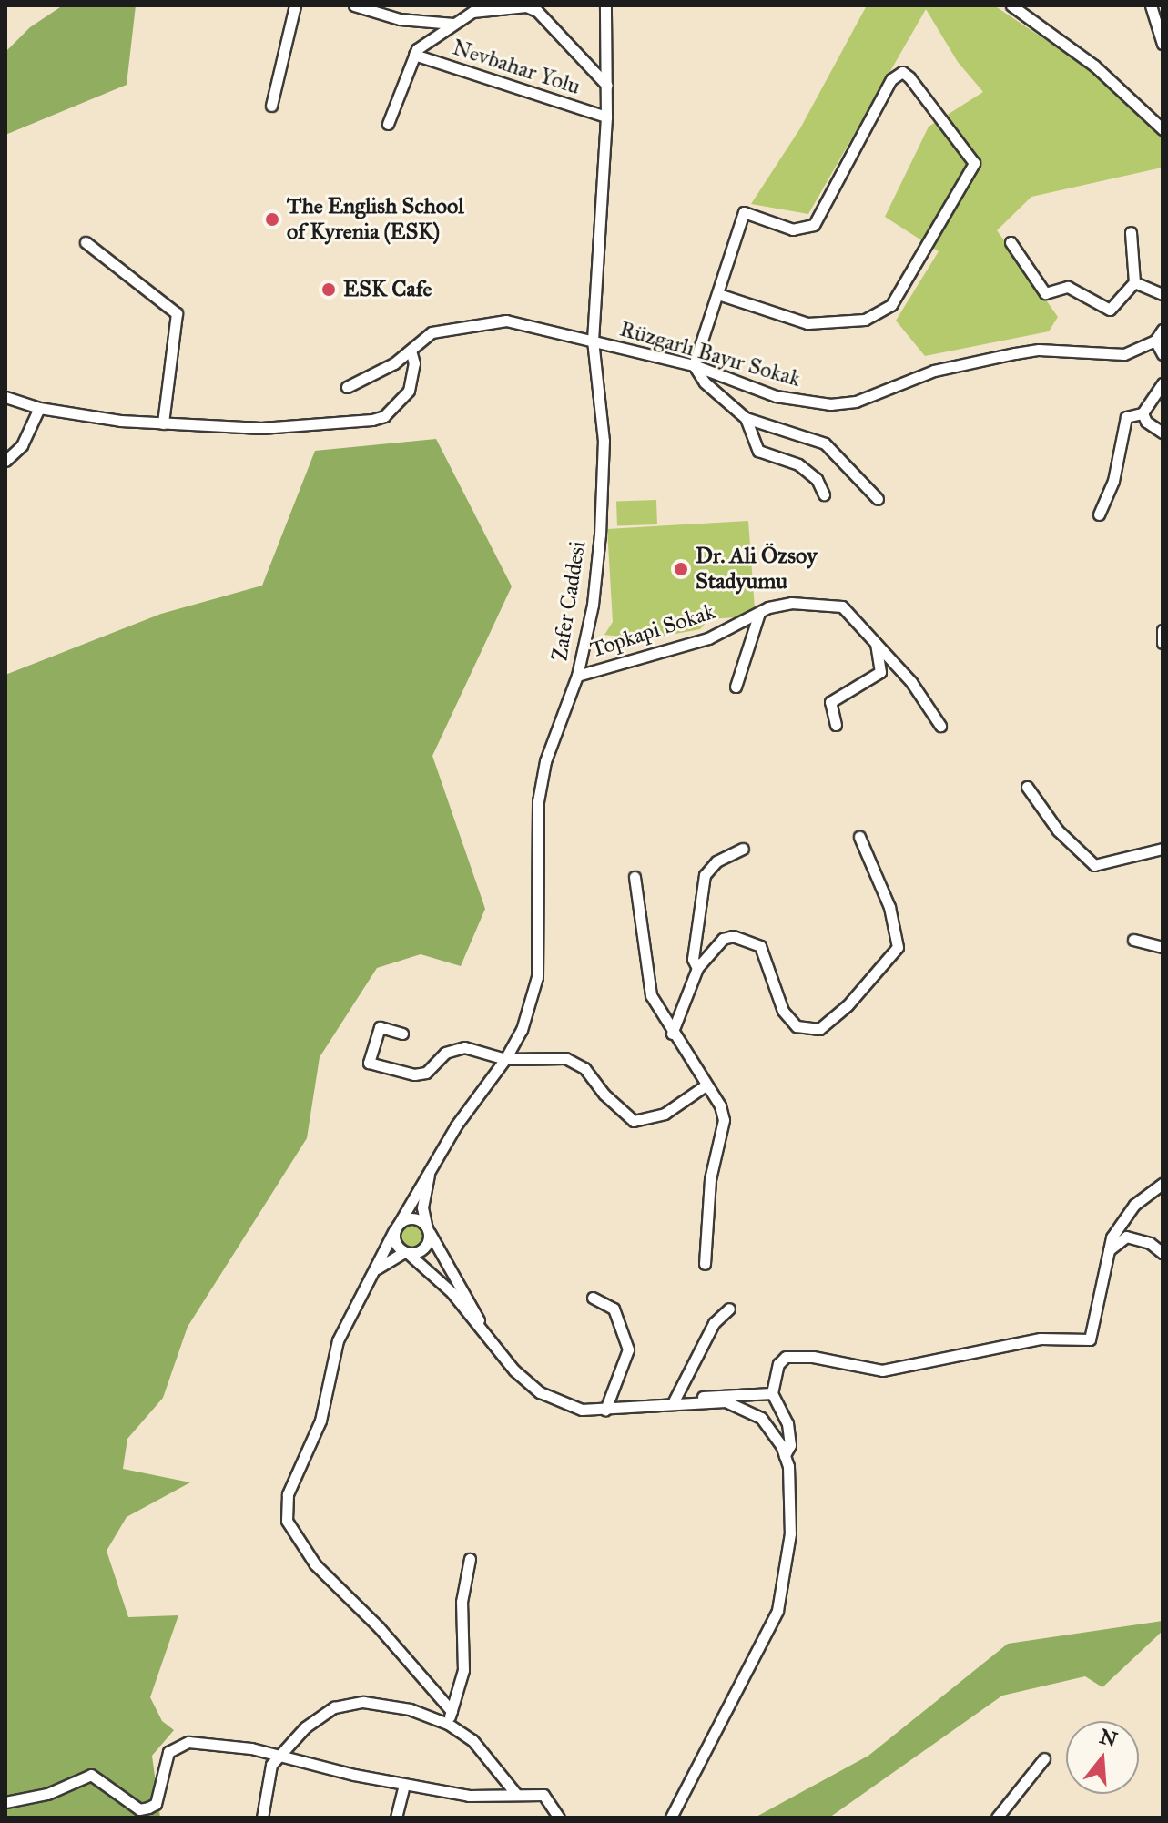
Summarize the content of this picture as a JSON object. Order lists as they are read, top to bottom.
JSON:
{
  "streets": {
    "street": [
      "Nevbahar Yolu",
      "Rüzgarlı Bayır Sokak",
      "Zafer Caddesi",
      "Topkapi Sokak"
    ]
  },
  "crossings": [
    ["Nevbahar Yolu", "Zafer Caddesi"],
    ["Rüzgarlı Bayır Sokak", "Zafer Caddesi"],
    ["Zafer Caddesi", "Topkapi Sokak"]
  ],
  "places": ["The English School of Kyrenia (ESK)", "ESK Cafe", "Dr. Ali Özsoy Stadyumu"],
  "north": "top"
}
